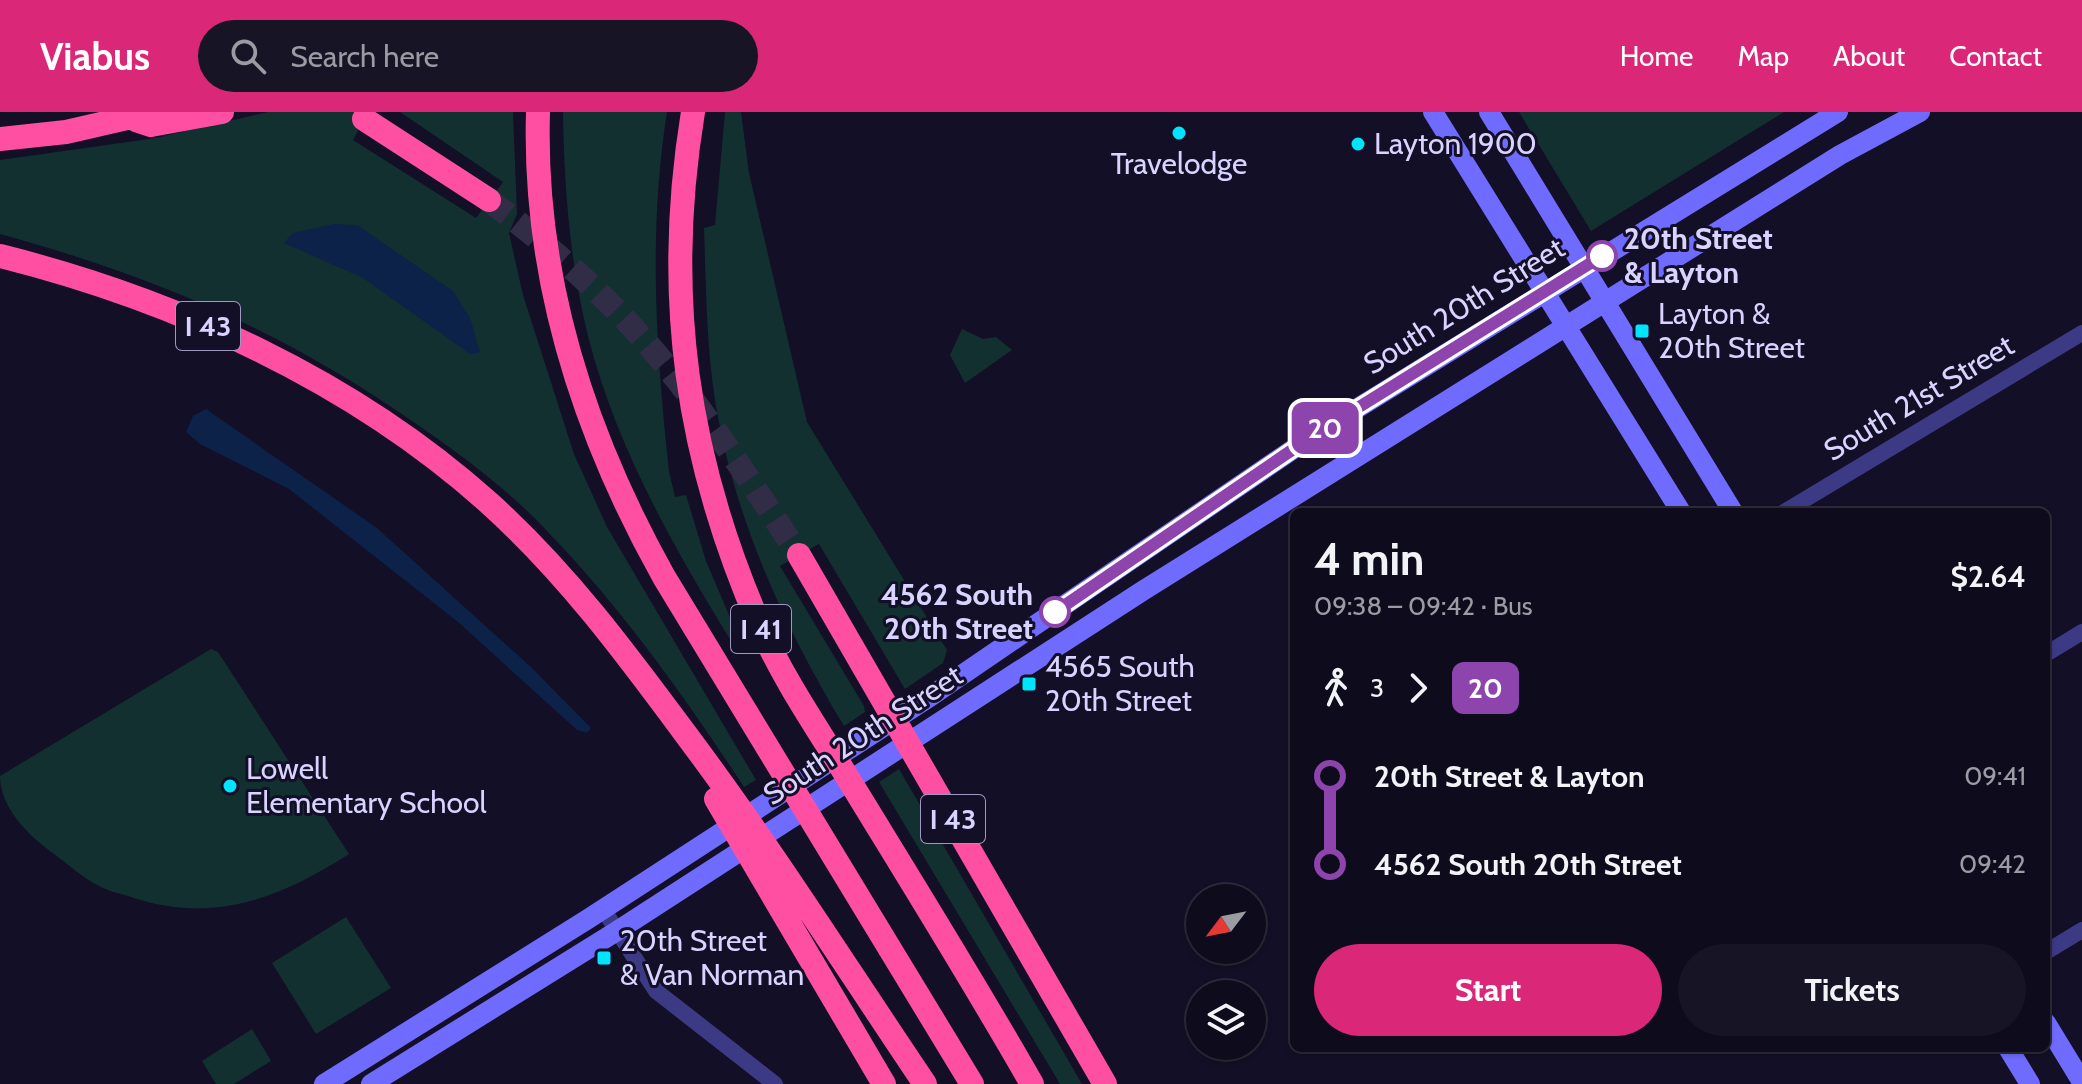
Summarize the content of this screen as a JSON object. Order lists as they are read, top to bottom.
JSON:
{
  "streets": {
    "highway": ["I 43", "I 41"],
    "street": ["South 20th Street", "South 21st Street"]
  },
  "places": {
    "other": [
      "Travelodge",
      "Layton 1900",
      "20th Street & Layton",
      "4562 South 20th Street",
      "Lowell Elementary School"
    ],
    "transit": ["Layton & 20th Street", "4565 South 20th Street", "20th Street & Van Norman"]
  },
  "lines": ["bus line 20"],
  "north": "bottom left",
  "page": {
    "header": "Viabus",
    "search": "Search here",
    "nav": [
      "Home",
      "Map",
      "About",
      "Contact"
    ],
    "on_map": "20",
    "heading": ["4 min", "09:38 – 09:42 · Bus", "$2.64"],
    "legs": ["3", "20"],
    "list": [
      {
        "name": "20th Street & Layton",
        "value": "09:41"
      },
      {
        "name": "4562 South 20th Street",
        "value": "09:42"
      }
    ],
    "buttons": ["Start", "Tickets"]
  }
}
